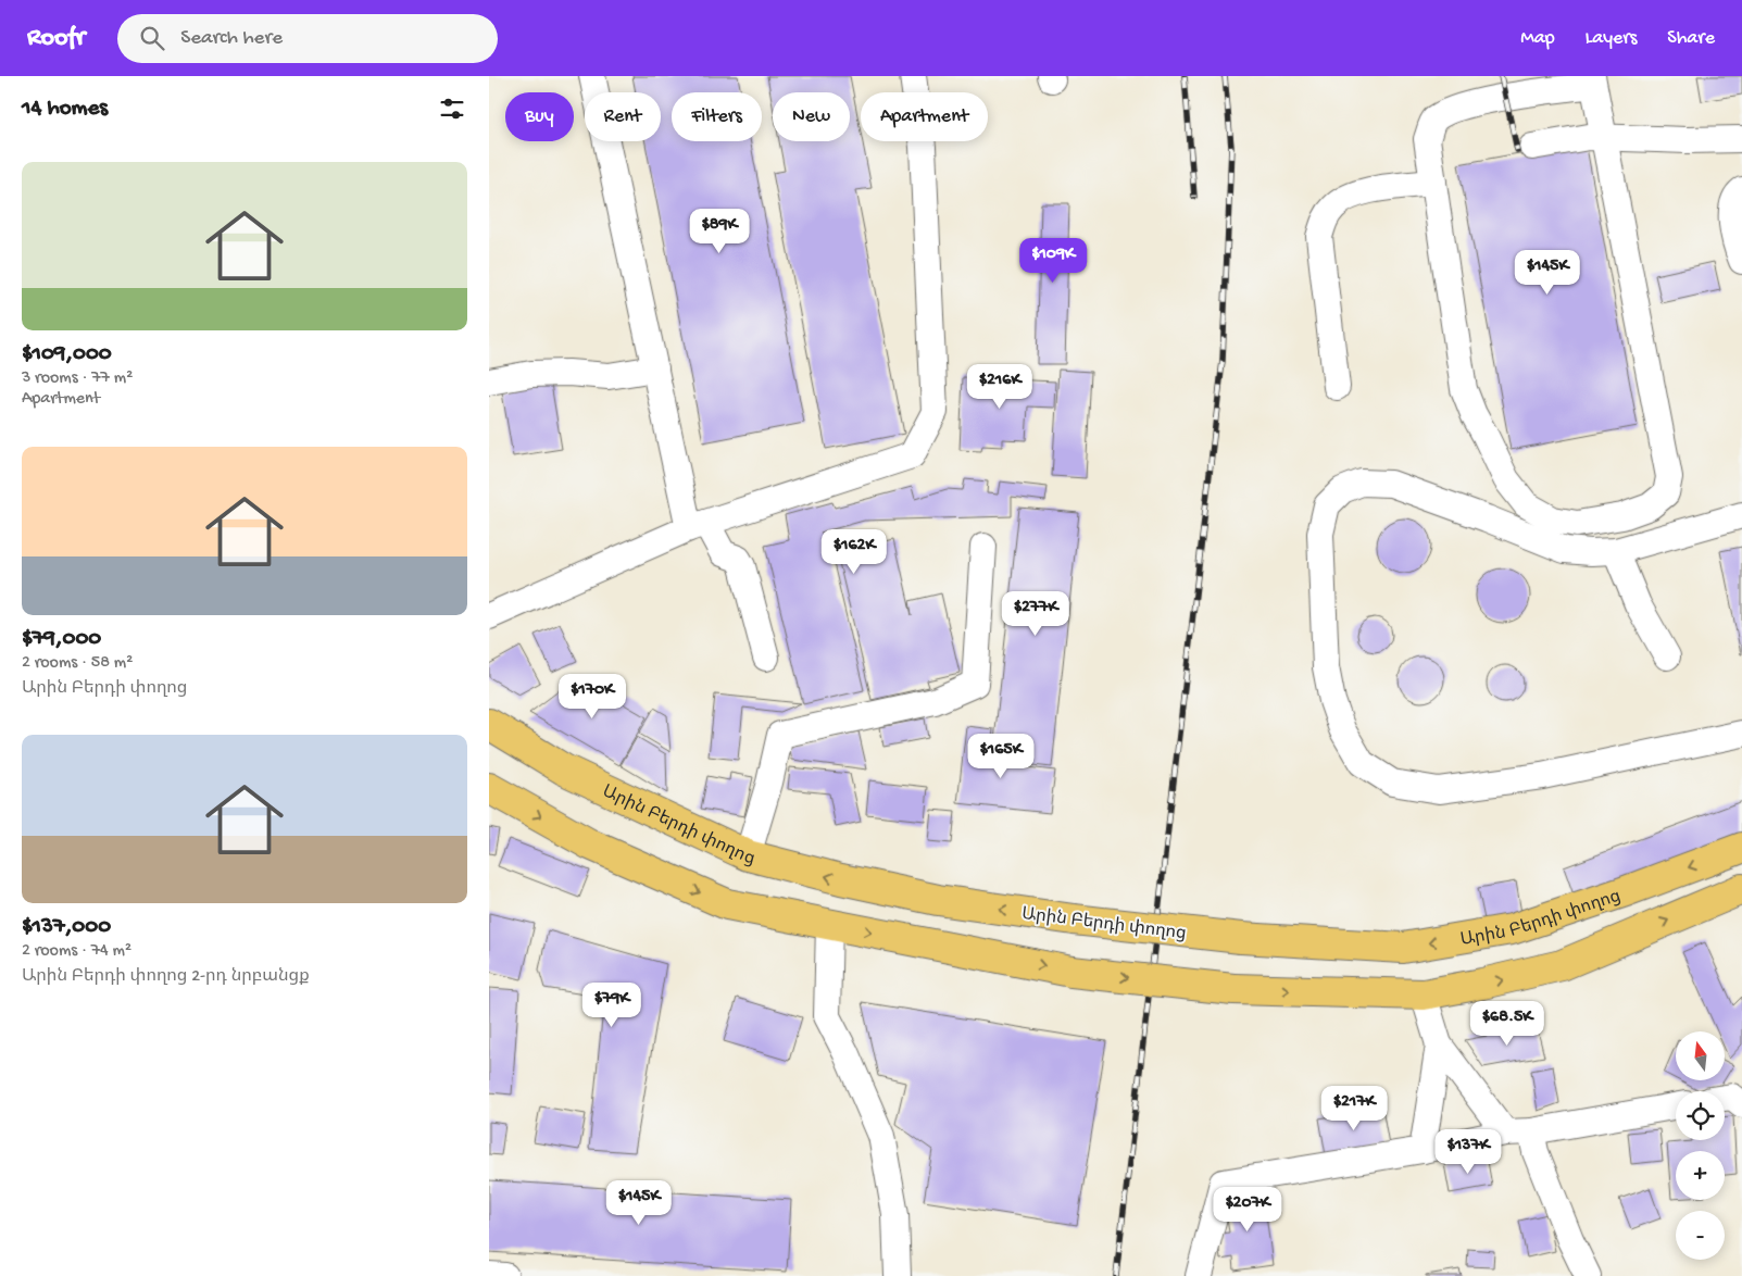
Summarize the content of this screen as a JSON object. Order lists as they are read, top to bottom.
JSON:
{
  "streets": {
    "main road": ["Արին Բերդի փողոց"]
  },
  "north": "top",
  "page": {
    "header": "Roofr",
    "search": "Search here",
    "nav": ["Map", "Layers", "Share"],
    "heading": "14 homes",
    "chip": [
      "Buy",
      "Rent",
      "Filters",
      "New",
      "Apartment"
    ],
    "list": [
      {
        "name": "$109,000",
        "note": "3 rooms · 77 m² · Apartment"
      },
      {
        "name": "$79,000",
        "note": "2 rooms · 58 m² · Արին Բերդի փողոց"
      },
      {
        "name": "$137,000",
        "note": "2 rooms · 74 m² · Արին Բերդի փողոց 2-րդ նրբանցք"
      }
    ],
    "price": [
      "$89K",
      "$109K",
      "$145K",
      "$216K",
      "$162K",
      "$277K",
      "$170K",
      "$165K",
      "$79K",
      "$68.5K",
      "$217K",
      "$137K",
      "$145K",
      "$207K"
    ],
    "map_buttons": ["+", "−"]
  }
}
